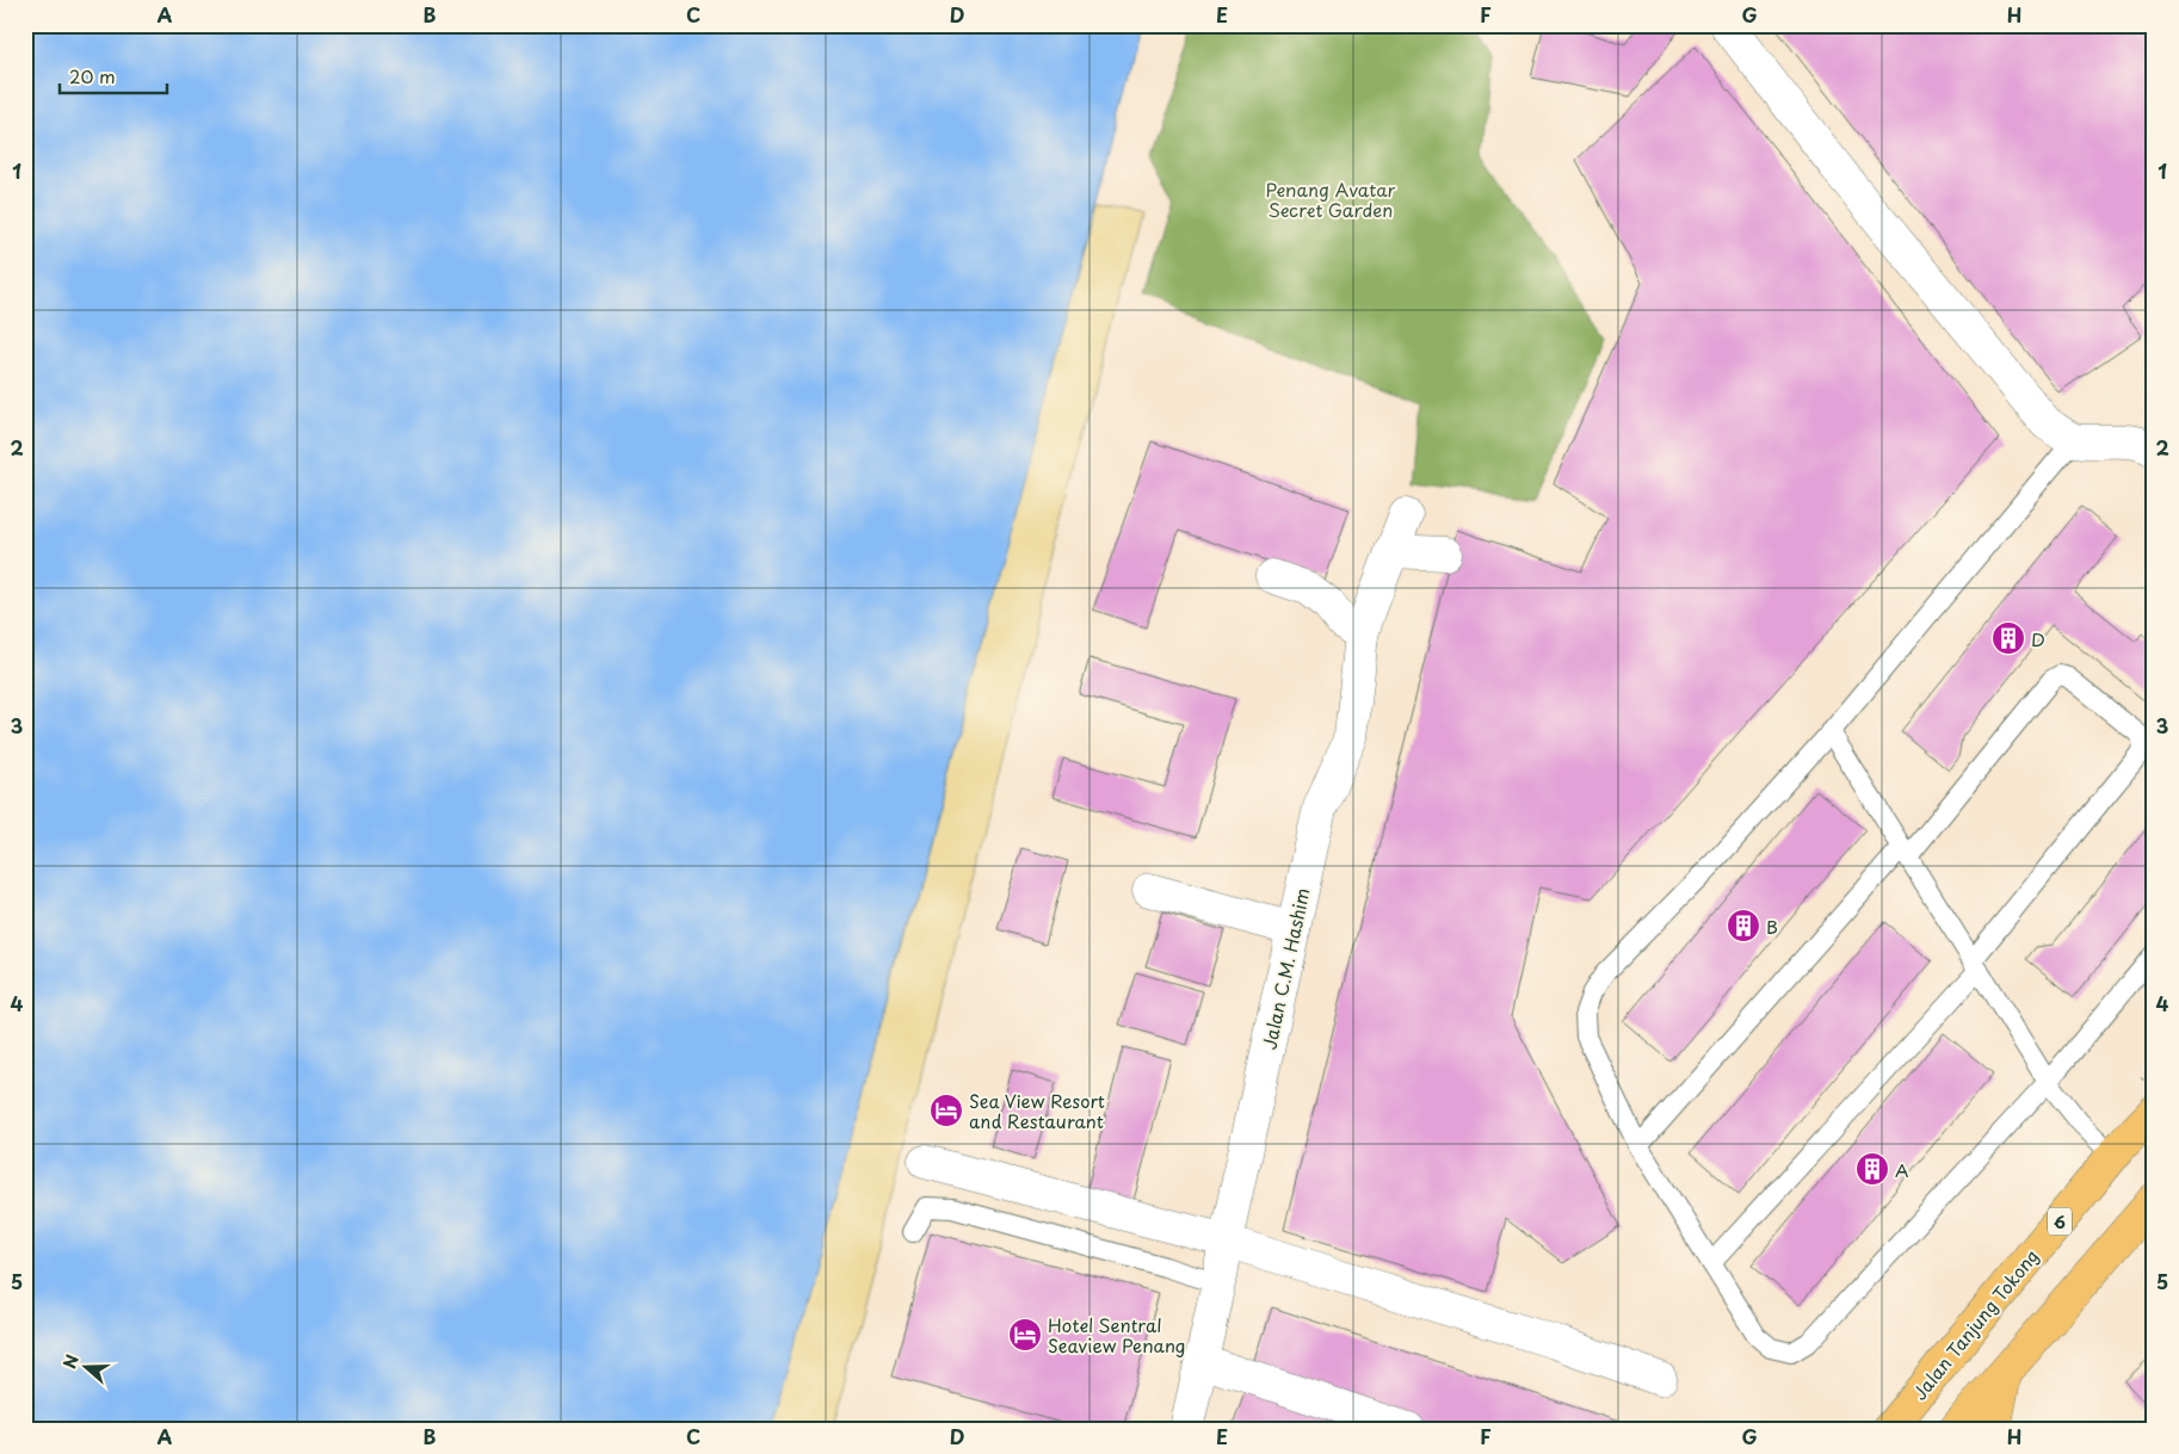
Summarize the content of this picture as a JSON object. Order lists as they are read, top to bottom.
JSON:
{
  "streets": {
    "main road": ["6", "Jalan Tanjung Tokong"],
    "street": ["Jalan C.M. Hashim"]
  },
  "parks": ["Penang Avatar Secret Garden"],
  "places": {
    "building": ["D", "B", "A"],
    "hotel": ["Sea View Resort and Restaurant", "Hotel Sentral Seaview Penang"]
  },
  "scale_bar": "20 m",
  "north": "left",
  "grid": {
    "columns": [
      "A",
      "B",
      "C",
      "D",
      "E",
      "F",
      "G",
      "H"
    ],
    "rows": [
      "1",
      "2",
      "3",
      "4",
      "5"
    ]
  }
}
